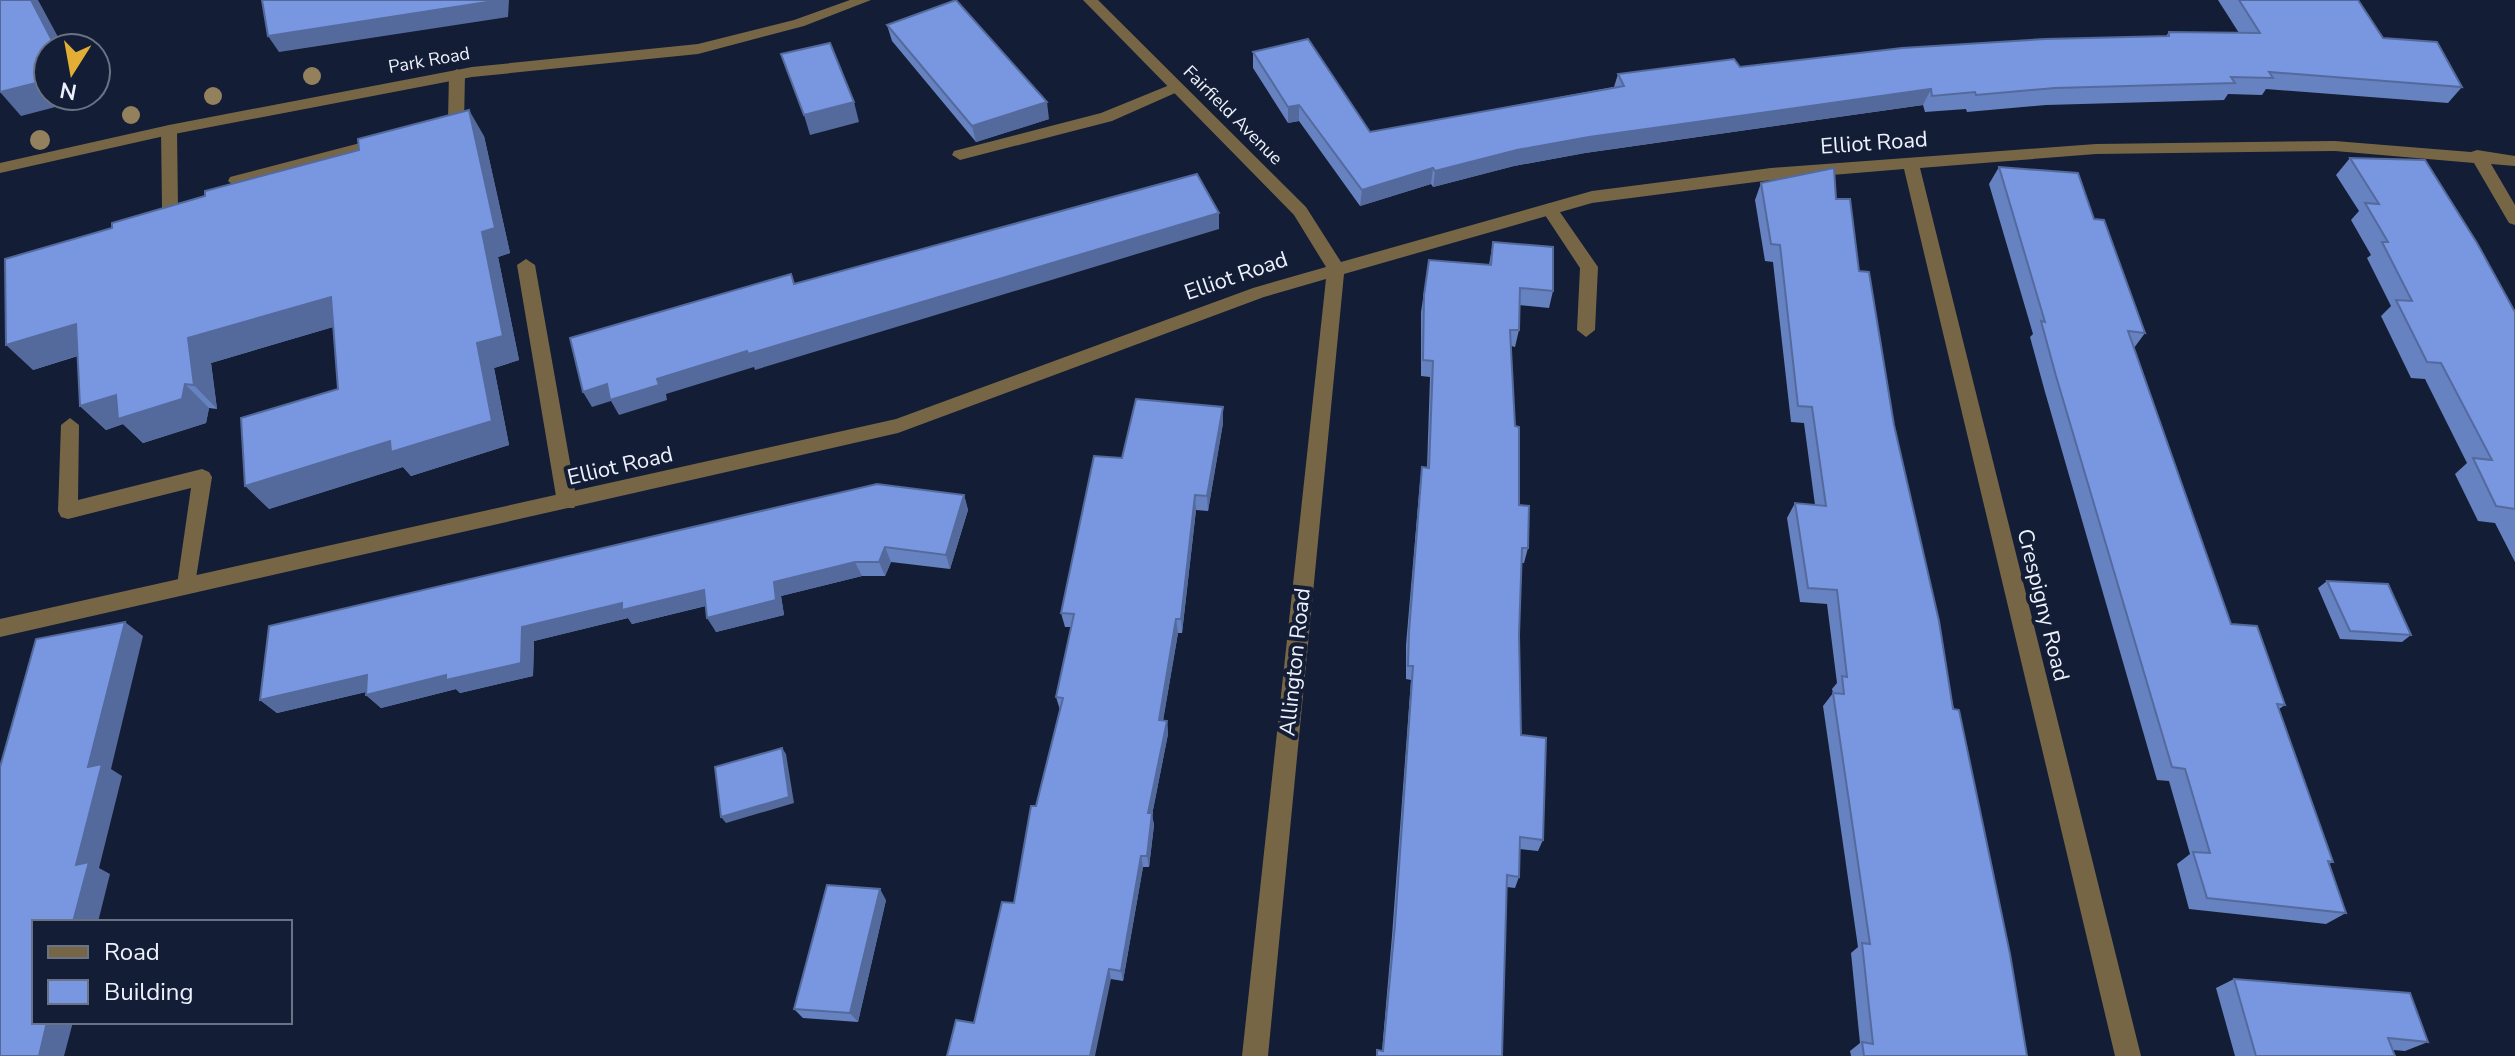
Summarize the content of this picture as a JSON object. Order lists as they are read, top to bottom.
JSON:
{
  "streets": {
    "street": [
      "Park Road",
      "Fairfield Avenue",
      "Elliot Road",
      "Crespigny Road",
      "Allington Road"
    ]
  },
  "crossings": [
    ["Fairfield Avenue", "Elliot Road"],
    ["Fairfield Avenue", "Allington Road"],
    ["Elliot Road", "Crespigny Road"],
    ["Elliot Road", "Allington Road"]
  ],
  "legend": ["Road", "Building"],
  "north": "bottom"
}
